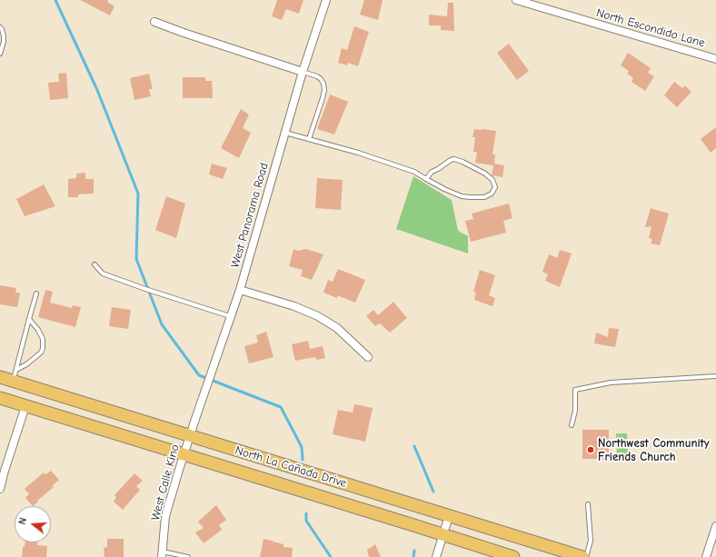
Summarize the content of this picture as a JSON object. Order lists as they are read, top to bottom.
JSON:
{
  "streets": {
    "main road": ["North La Cañada Drive"],
    "street": ["North Escondido Lane", "West Panorama Road", "West Calle Kino"]
  },
  "crossings": [
    ["West Panorama Road", "North La Cañada Drive"],
    ["West Panorama Road", "West Calle Kino"],
    ["North La Cañada Drive", "West Calle Kino"]
  ],
  "places": ["Northwest Community Friends Church"],
  "north": "left"
}
